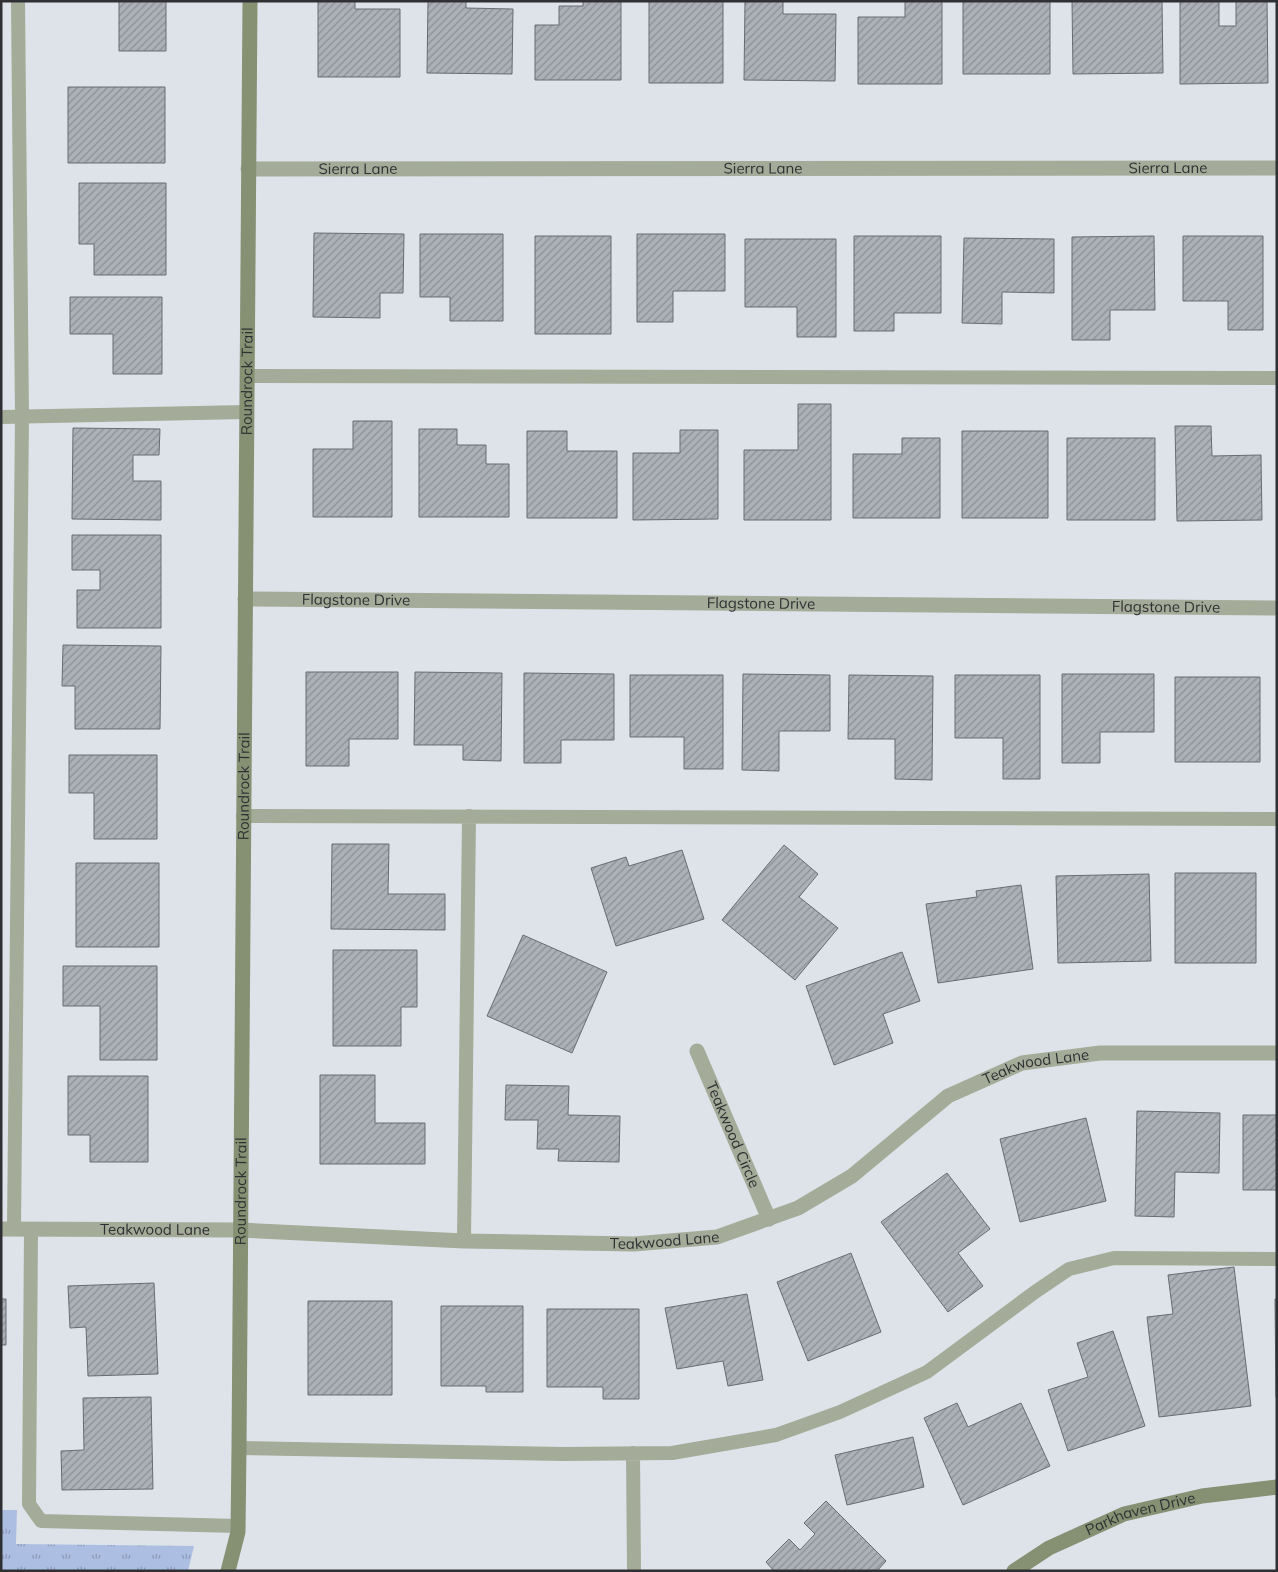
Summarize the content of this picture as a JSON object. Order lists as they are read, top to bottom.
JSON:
{
  "streets": {
    "street": [
      "Sierra Lane",
      "Roundrock Trail",
      "Flagstone Drive",
      "Teakwood Lane",
      "Teakwood Circle",
      "Parkhaven Drive"
    ]
  },
  "crossings": [
    ["Sierra Lane", "Roundrock Trail"],
    ["Roundrock Trail", "Flagstone Drive"],
    ["Roundrock Trail", "Teakwood Lane"],
    ["Teakwood Lane", "Teakwood Circle"]
  ]
}
